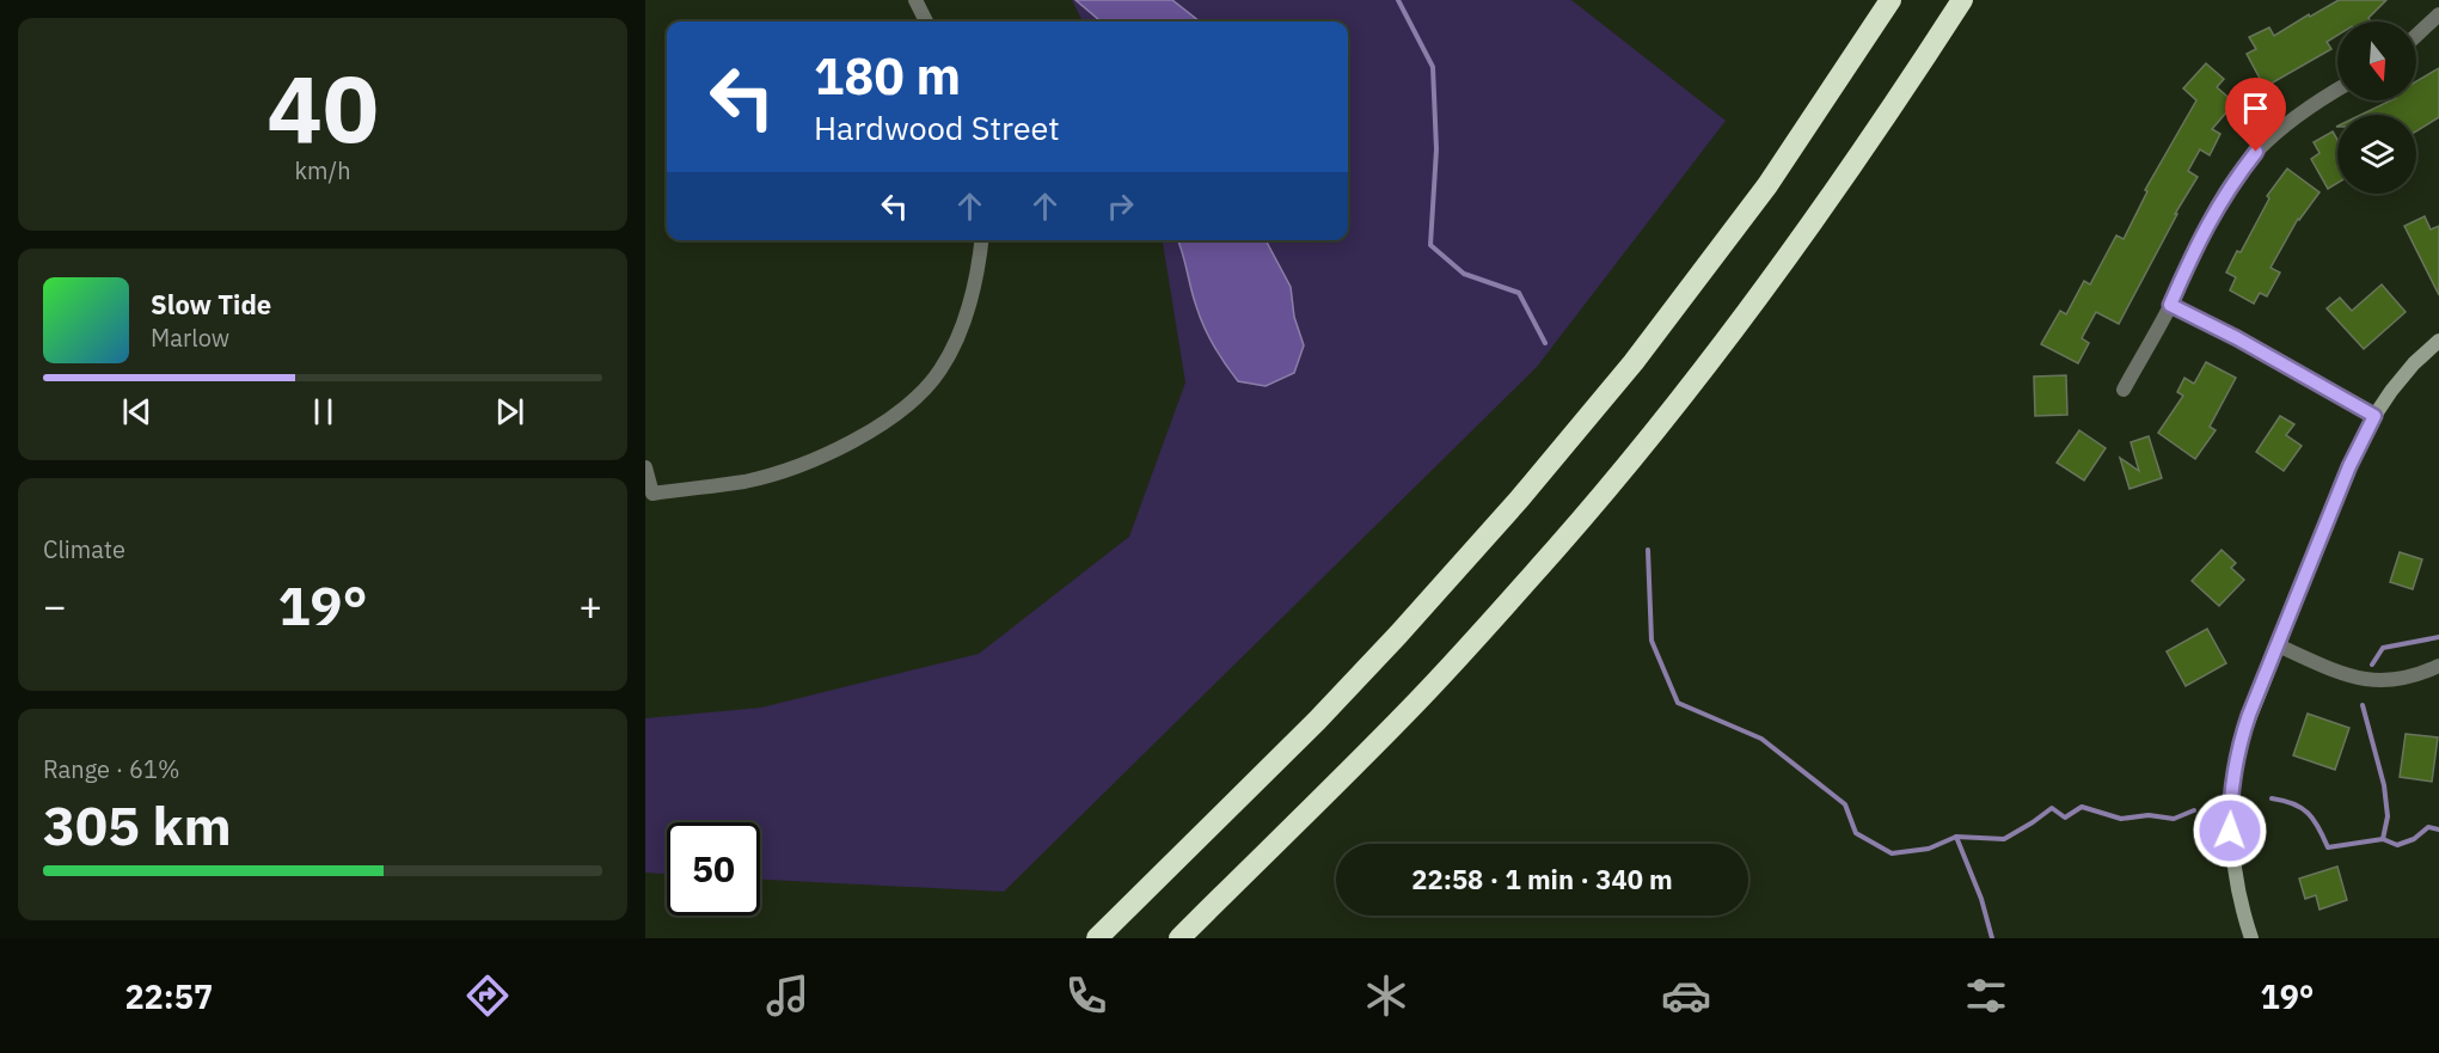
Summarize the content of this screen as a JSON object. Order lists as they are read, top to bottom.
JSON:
{
  "north": "bottom",
  "page": {
    "tile": [
      ["40", "km/h"],
      "Climate",
      ["Range · 61%", "305 km"]
    ],
    "turn": ["180 m", "Hardwood Street"],
    "song": ["Slow Tide", "Marlow"],
    "heat": ["−", "19°", "+"],
    "limit": "50",
    "trip": "22:58 · 1 min · 340 m",
    "tabs": ["22:57", "19°"]
  }
}
